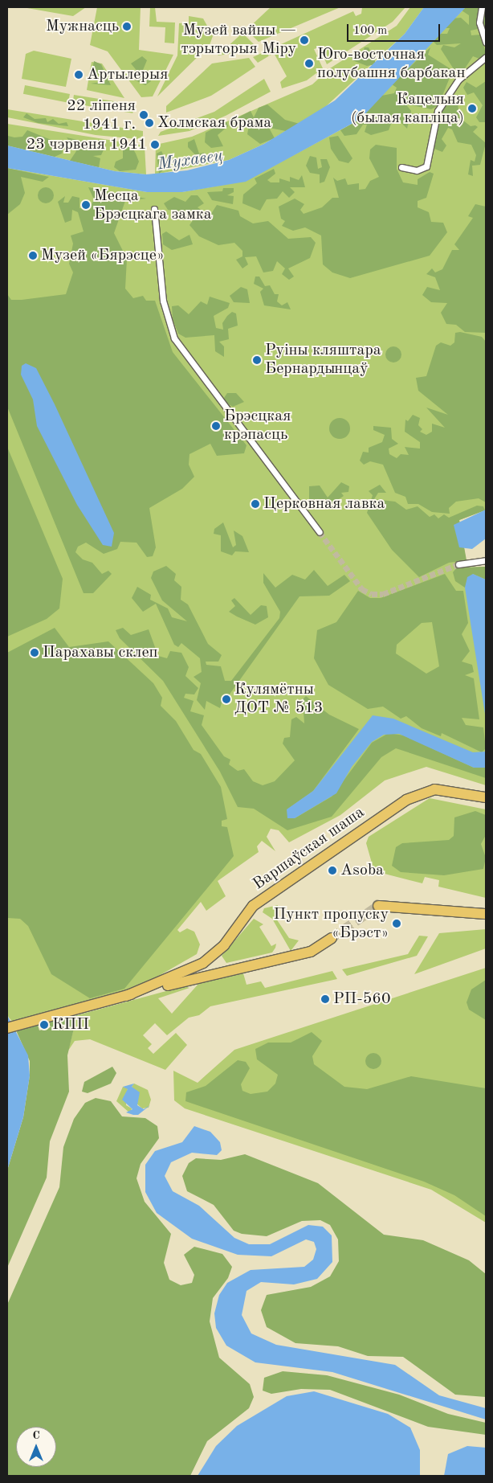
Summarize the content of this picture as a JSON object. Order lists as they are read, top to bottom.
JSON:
{
  "streets": {
    "highway": ["Варшаўская шаша"]
  },
  "water": ["Мухавец"],
  "places": [
    "Мужнасць",
    "Музей вайны — тэрыторыя Міру",
    "Юго-восточная полубашня барбакан",
    "Артылерыя",
    "Кацельня (былая капліца)",
    "22 ліпеня 1941 г.",
    "Холмская брама",
    "23 чэрвеня 1941",
    "Месца Брэсцкага замка",
    "Музей «Бярэсце»",
    "Руіны кляштара Бернардынцаў",
    "Брэсцкая крэпасць",
    "Церковная лавка",
    "Парахавы склеп",
    "Кулямётны ДОТ № 513",
    "Asoba",
    "Пункт пропуску «Брэст»",
    "РП-560",
    "КПП"
  ],
  "scale_bar": "100 m",
  "north": "top"
}
